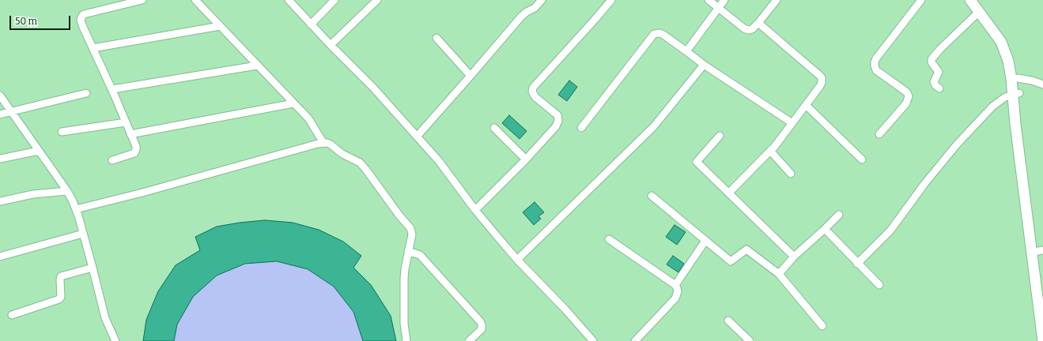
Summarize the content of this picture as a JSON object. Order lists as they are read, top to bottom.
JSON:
{
  "scale_bar": "50 m"
}
